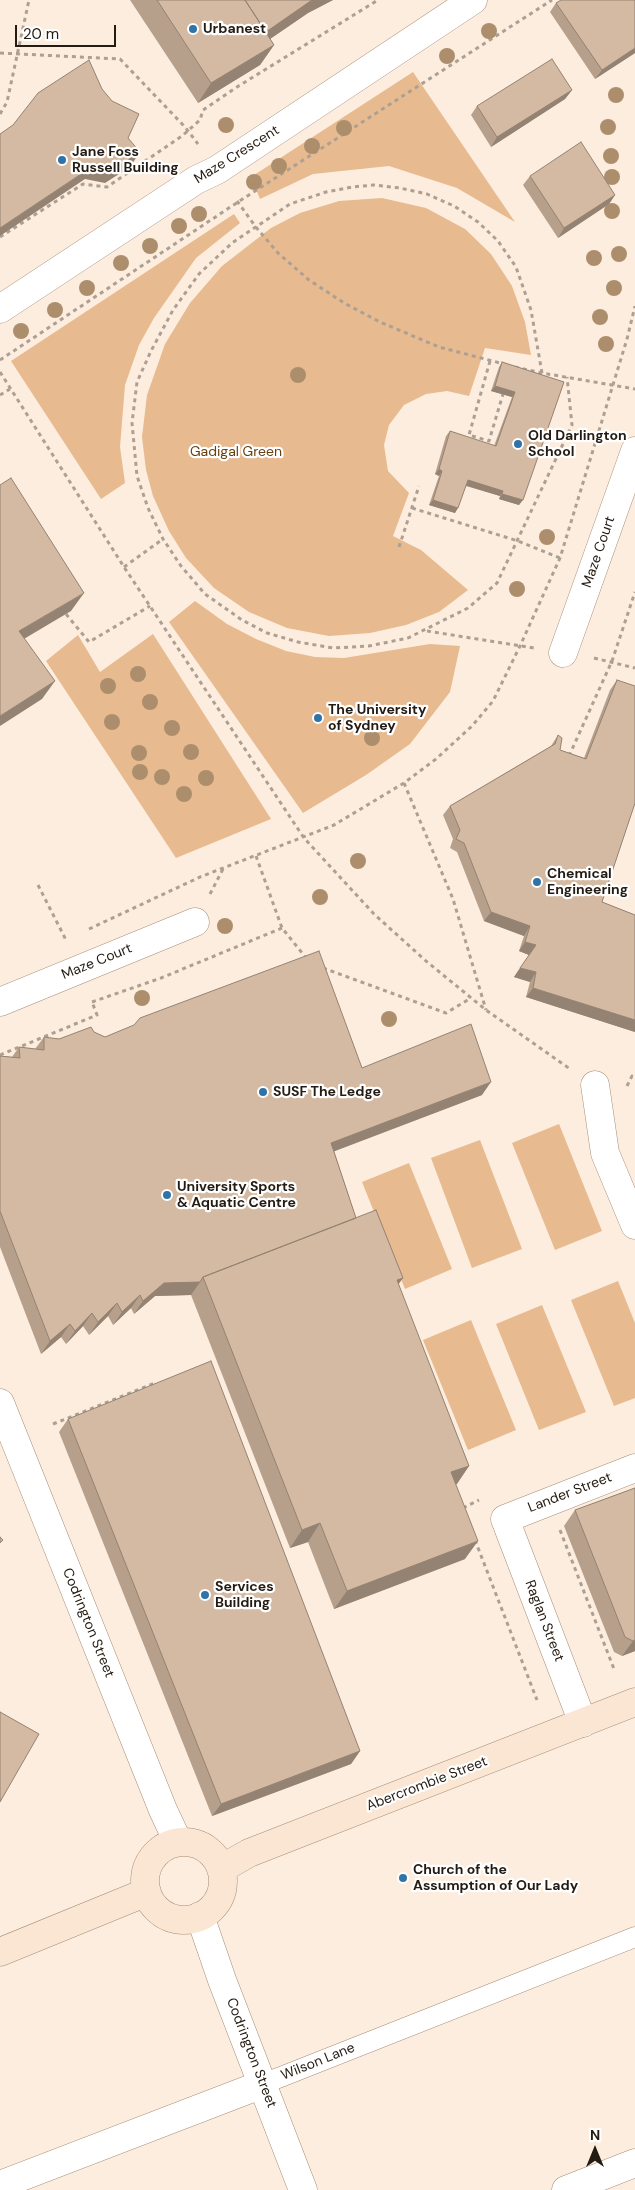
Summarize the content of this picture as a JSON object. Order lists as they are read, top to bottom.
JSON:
{
  "streets": {
    "street": [
      "Maze Crescent",
      "Maze Court",
      "Lander Street",
      "Raglan Street",
      "Codrington Street",
      "Abercrombie Street",
      "Wilson Lane"
    ]
  },
  "crossings": [
    ["Lander Street", "Raglan Street"],
    ["Raglan Street", "Abercrombie Street"],
    ["Codrington Street", "Abercrombie Street"],
    ["Codrington Street", "Wilson Lane"]
  ],
  "parks": ["Gadigal Green"],
  "places": [
    "Urbanest",
    "Jane Foss Russell Building",
    "Old Darlington School",
    "The University of Sydney",
    "Chemical Engineering",
    "SUSF The Ledge",
    "University Sports & Aquatic Centre",
    "Services Building",
    "Church of the Assumption of Our Lady"
  ],
  "scale_bar": "20 m",
  "north": "top"
}
